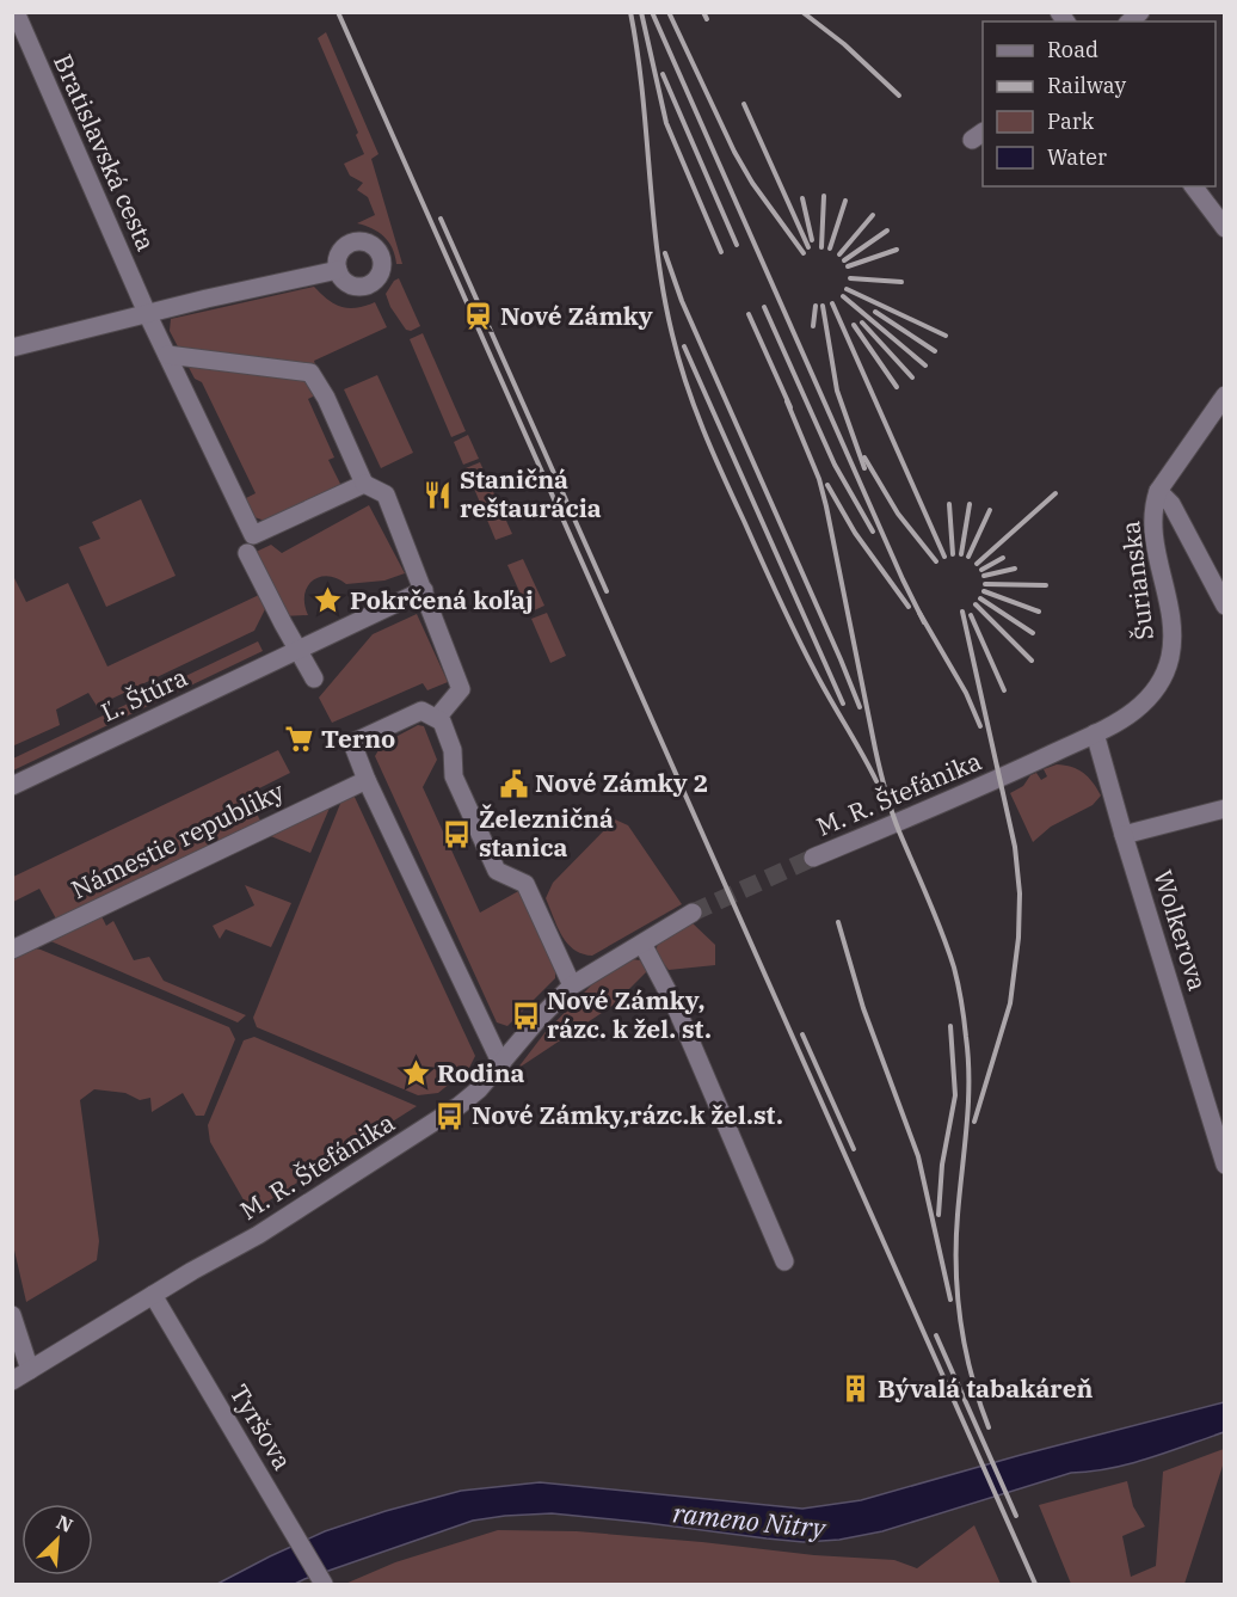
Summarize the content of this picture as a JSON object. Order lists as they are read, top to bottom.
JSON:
{
  "streets": {
    "street": [
      "Bratislavská cesta",
      "Šurianska",
      "Ľ. Štúra",
      "M. R. Štefánika",
      "Námestie republiky",
      "Wolkerova",
      "Tyršova"
    ]
  },
  "crossings": [
    ["Šurianska", "M. R. Štefánika"],
    ["Šurianska", "Wolkerova"],
    ["M. R. Štefánika", "Tyršova"]
  ],
  "water": ["rameno Nitry"],
  "places": {
    "station": ["Nové Zámky"],
    "restaurant": ["Staničná reštaurácia"],
    "place": ["Pokrčená koľaj", "Rodina"],
    "supermarket": ["Terno"],
    "public building": ["Nové Zámky 2"],
    "bus stop": ["Železničná stanica", "Nové Zámky, rázc. k žel. st.", "Nové Zámky,rázc.k žel.st."],
    "building": ["Bývalá tabakáreň"]
  },
  "legend": [
    "Road",
    "Railway",
    "Park",
    "Water"
  ],
  "north": "top right"
}
